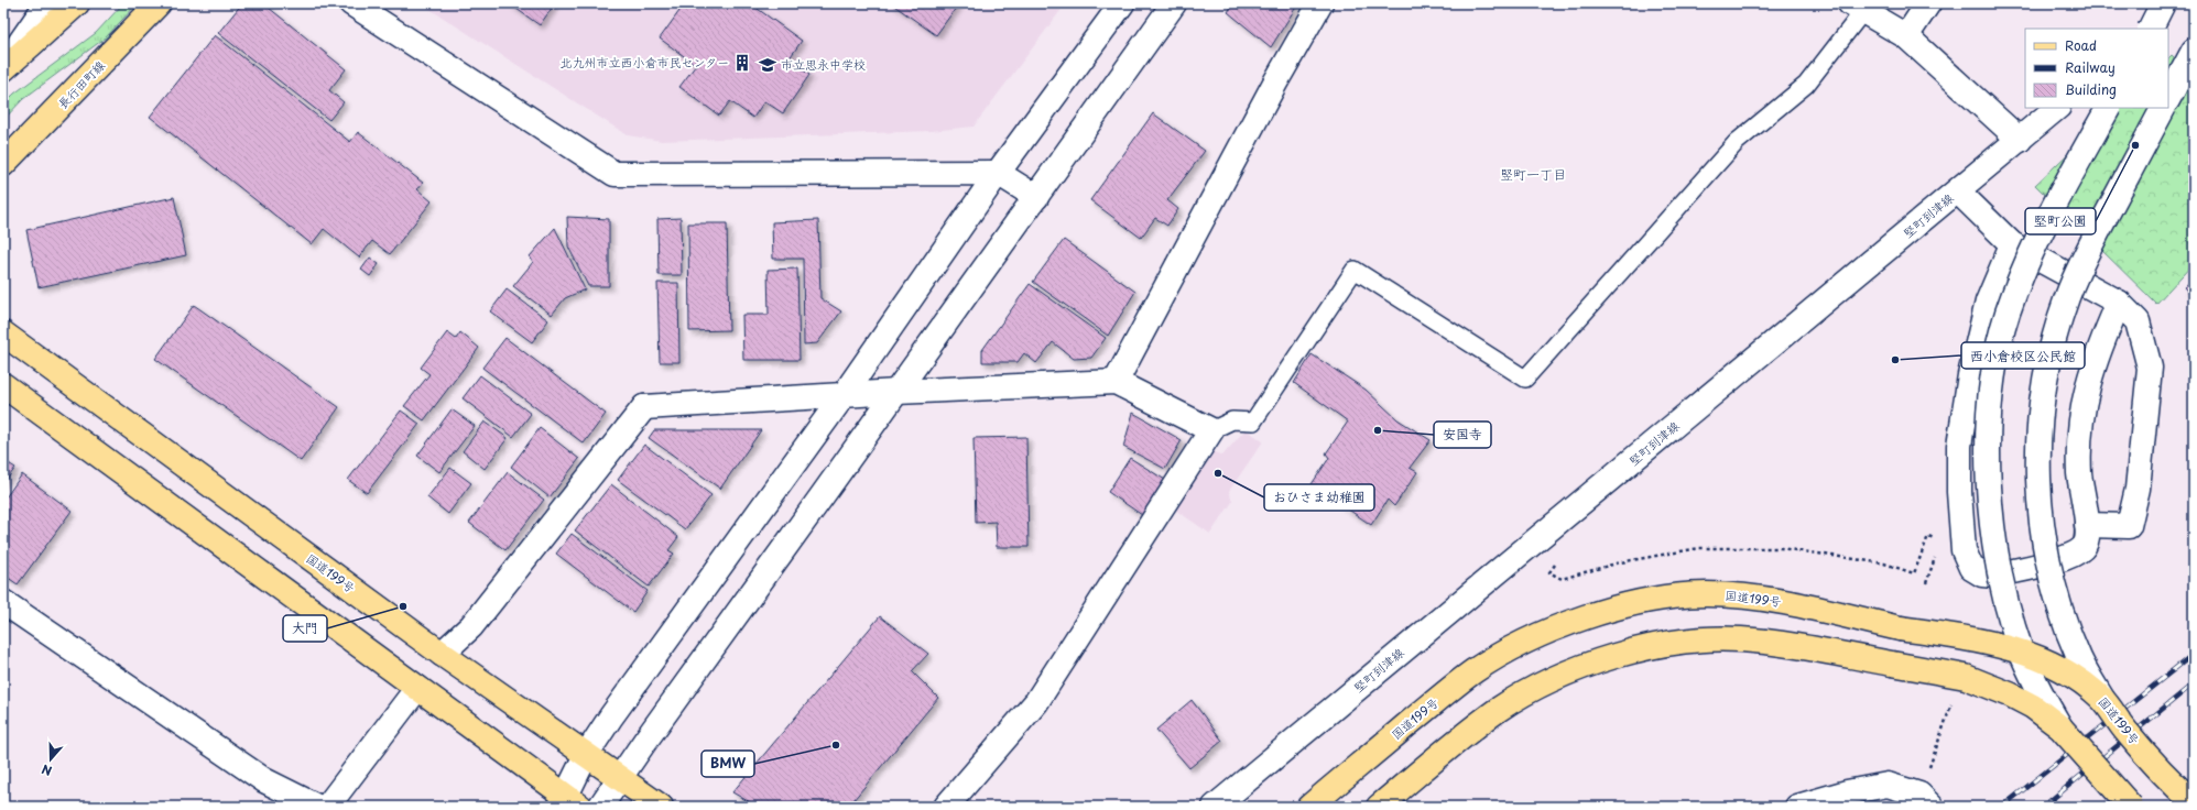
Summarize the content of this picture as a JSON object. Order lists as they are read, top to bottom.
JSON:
{
  "streets": {
    "main road": ["長行田町線", "国道199号"],
    "street": ["堅町到津線"]
  },
  "districts": ["竪町一丁目"],
  "places": {
    "building": ["北九州市立西小倉市民センター"],
    "school or university": ["市立思永中学校"],
    "other": [
      "堅町公園",
      "西小倉校区公民館",
      "安国寺",
      "おひさま幼稚園",
      "大門",
      "BMW"
    ]
  },
  "legend": ["Road", "Railway", "Building"],
  "north": "bottom"
}
